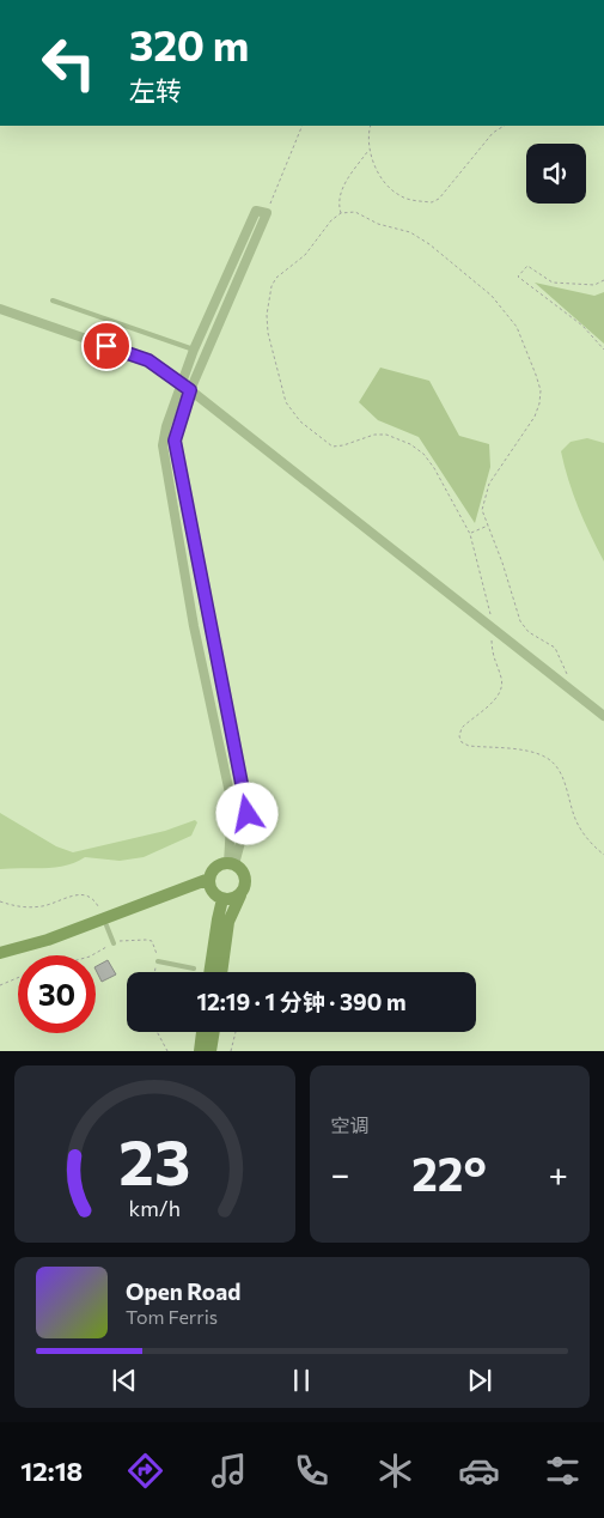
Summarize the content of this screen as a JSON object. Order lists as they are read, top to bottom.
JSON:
{
  "page": {
    "turn": ["320 m", "左转"],
    "limit": "30",
    "trip": "12:19 · 1 分钟 · 390 m",
    "tile": "空调",
    "heat": ["−", "22°", "+"],
    "song": ["Open Road", "Tom Ferris"],
    "tabs": "12:18",
    "gauge": ["23", "km/h"]
  }
}
